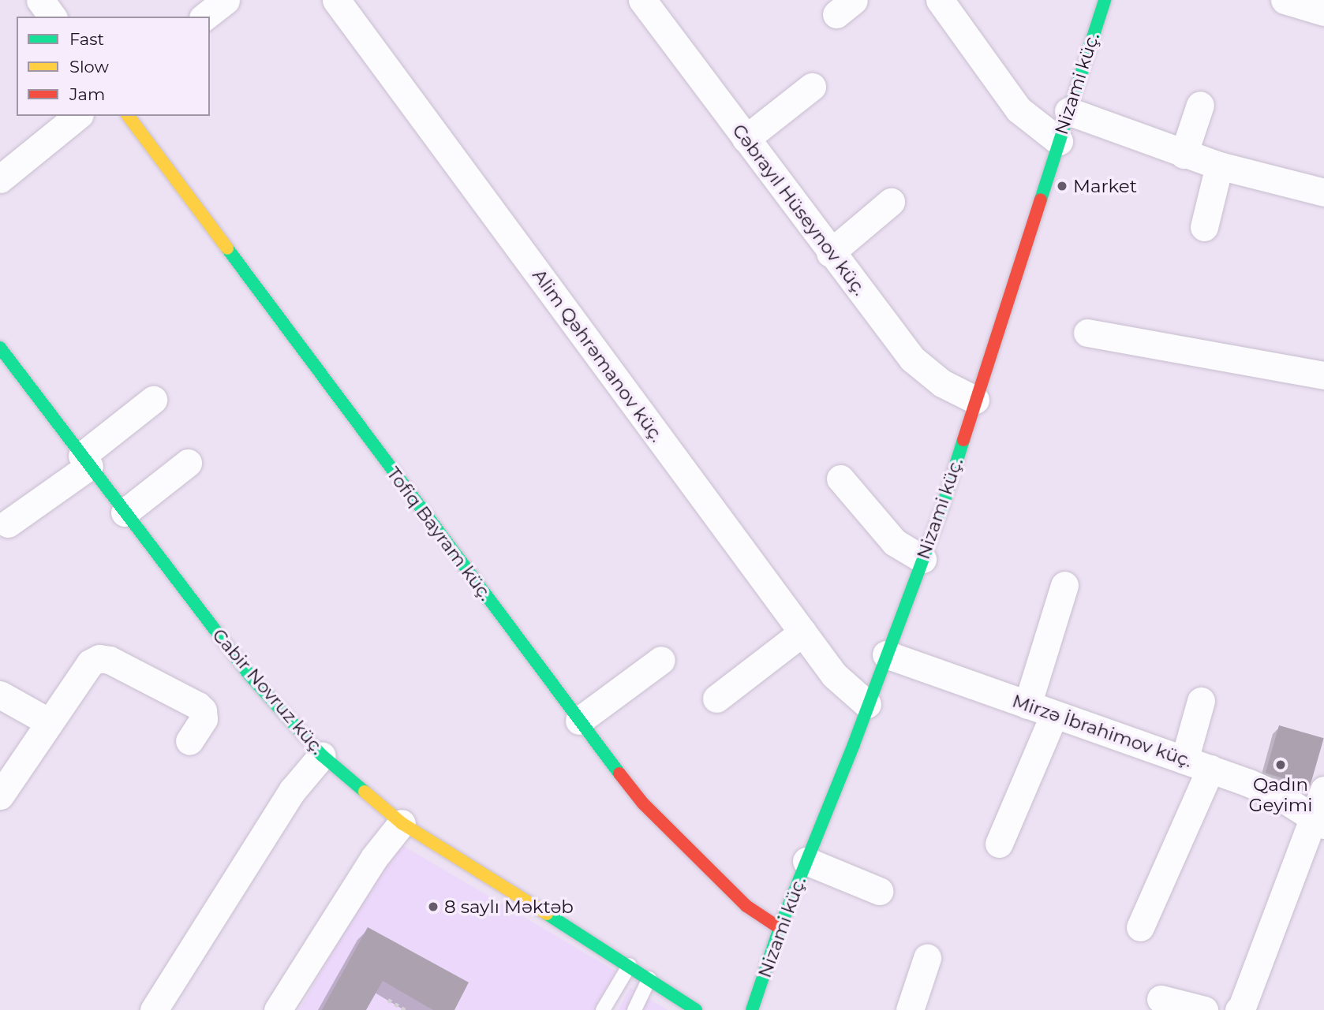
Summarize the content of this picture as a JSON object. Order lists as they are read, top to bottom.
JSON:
{
  "streets": {
    "street": [
      "Nizami küç.",
      "Cəbrayıl Hüseynov küç.",
      "Alim Qəhrəmanov küç.",
      "Tofiq Bayram küç.",
      "Cabir Novruz küç.",
      "Mirzə İbrahimov küç."
    ]
  },
  "crossings": [
    ["Nizami küç.", "Cəbrayıl Hüseynov küç."],
    ["Nizami küç.", "Alim Qəhrəmanov küç."],
    ["Nizami küç.", "Tofiq Bayram küç."],
    ["Nizami küç.", "Mirzə İbrahimov küç."]
  ],
  "places": ["Market", "Qadın Geyimi", "8 saylı Məktəb"],
  "legend": ["Fast", "Slow", "Jam"]
}
